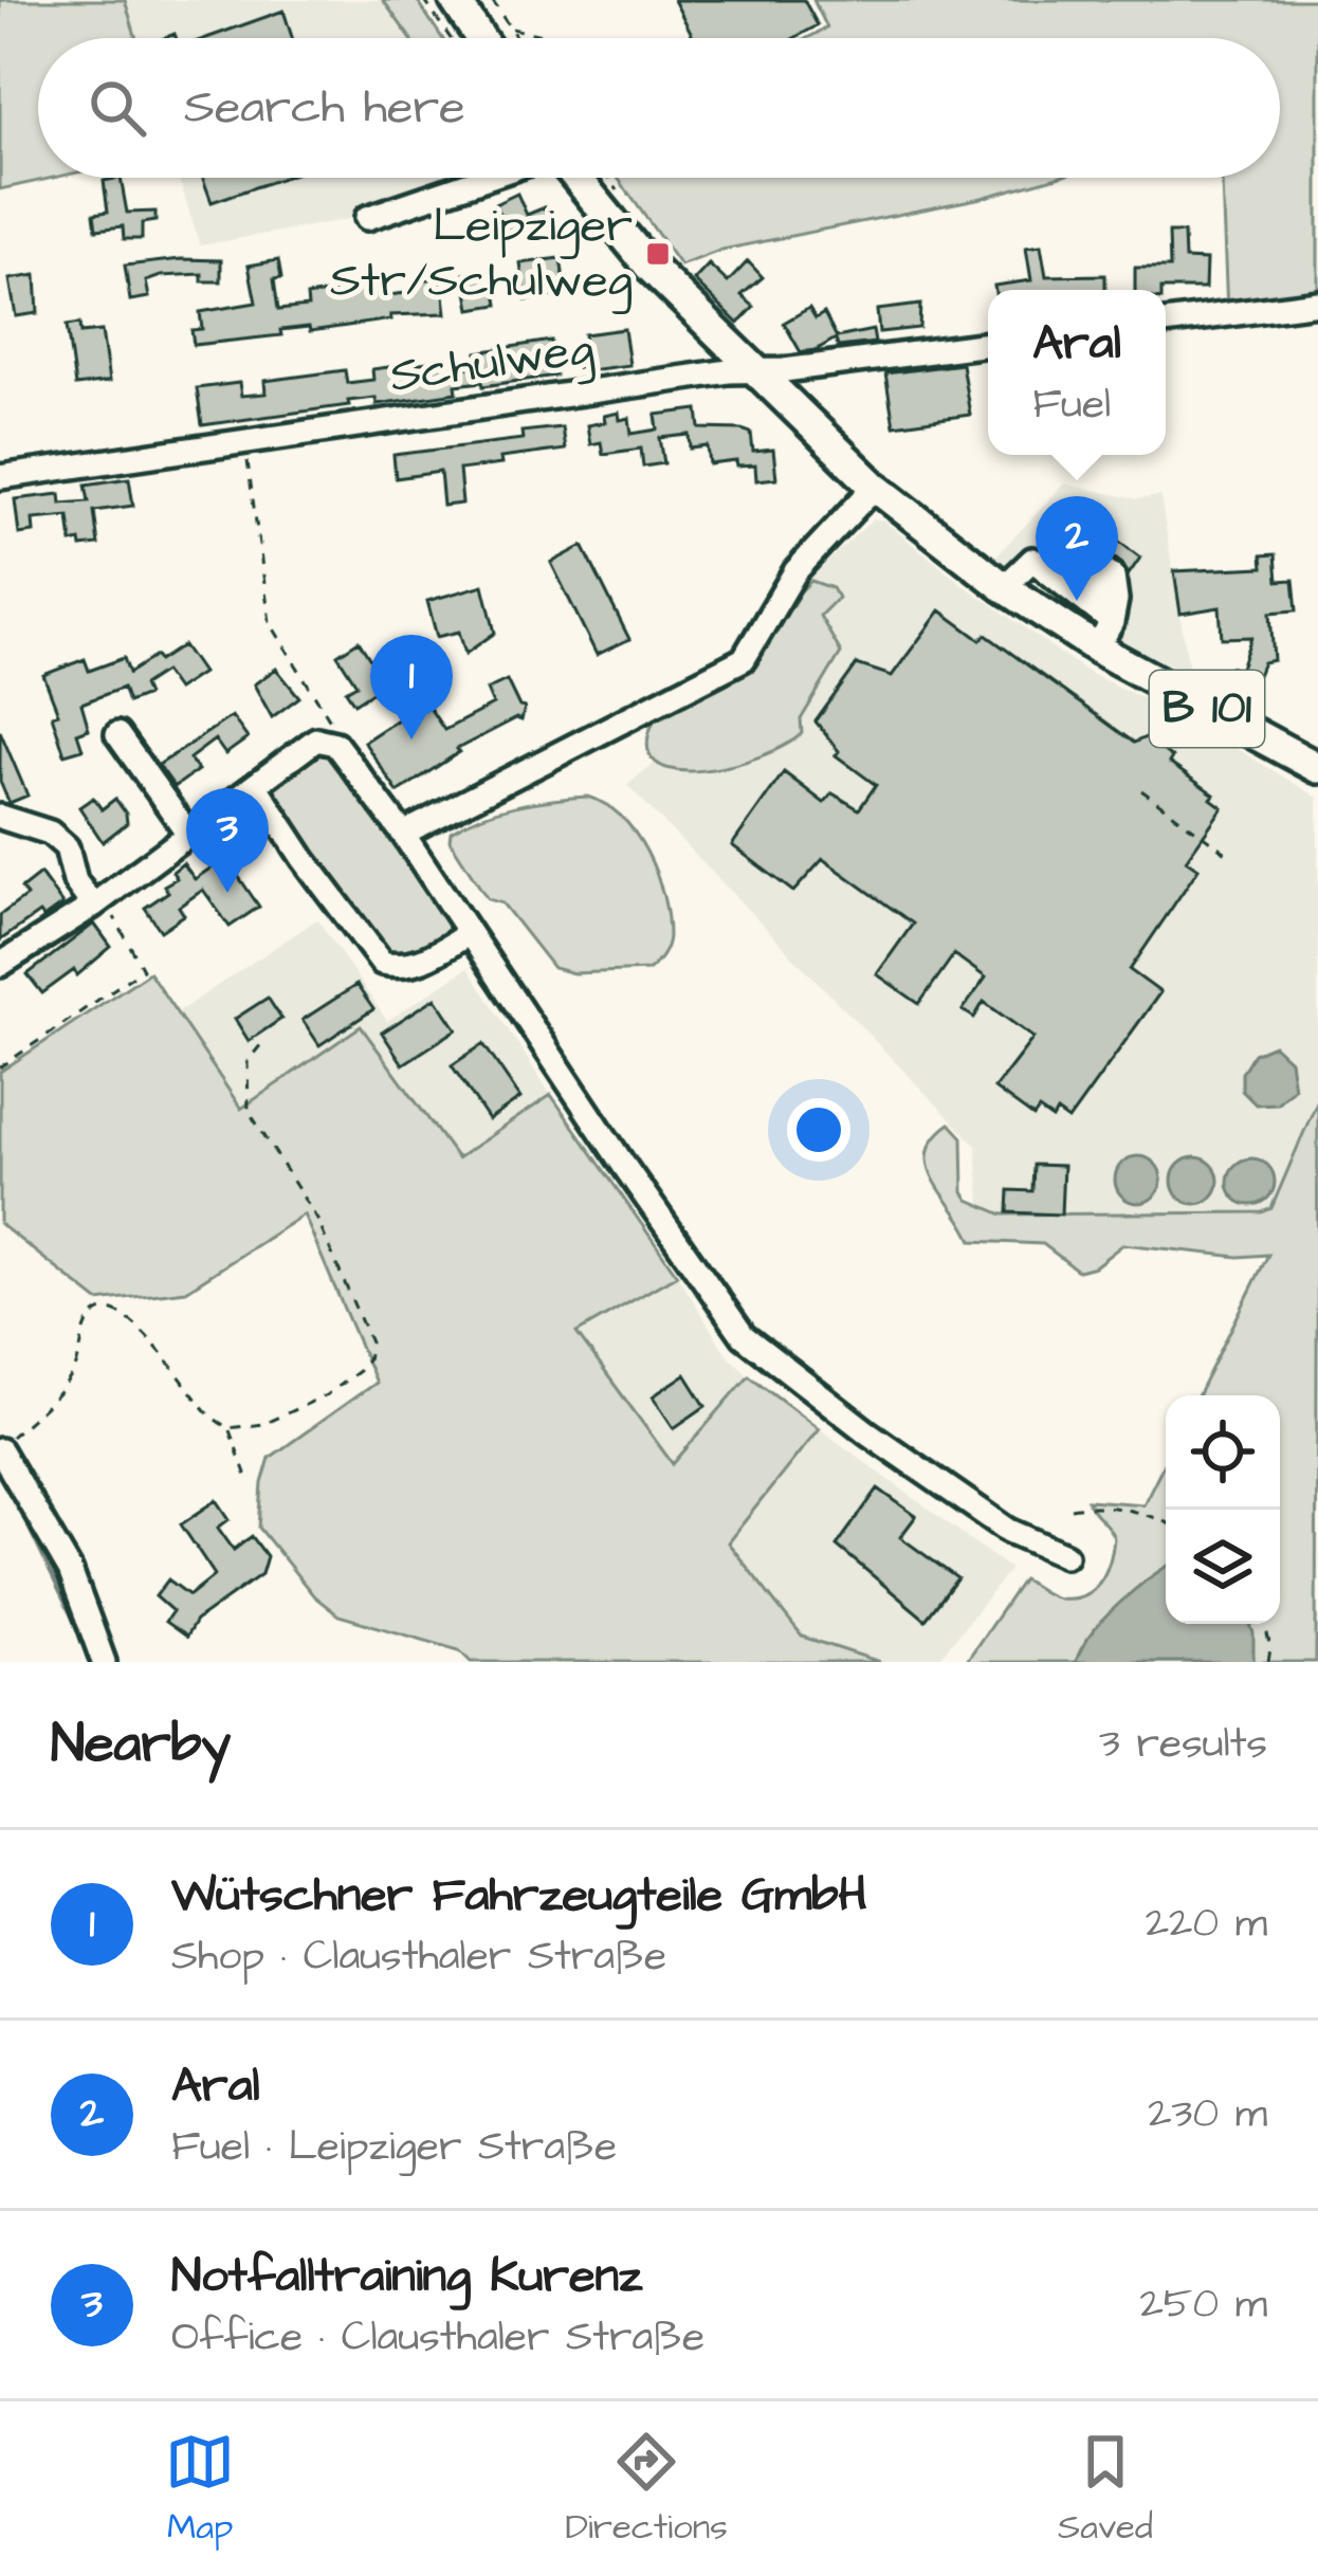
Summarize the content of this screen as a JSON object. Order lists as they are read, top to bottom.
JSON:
{
  "streets": {
    "main road": ["B 101"],
    "street": ["Schulweg"]
  },
  "crossings": [
    ["Schulweg", "B 101"]
  ],
  "places": {
    "transit": ["Leipziger Str/Schulweg"]
  },
  "page": {
    "search": "Search here",
    "popup": ["Aral", "Fuel"],
    "pins": ["2", "1", "3"],
    "heading": ["Nearby", "3 results"],
    "list": [
      {
        "mark": "1",
        "name": "Wütschner Fahrzeugteile GmbH",
        "note": "Shop · Clausthaler Straße",
        "value": "220 m"
      },
      {
        "mark": "2",
        "name": "Aral",
        "note": "Fuel · Leipziger Straße",
        "value": "230 m"
      },
      {
        "mark": "3",
        "name": "Notfalltraining Kurenz",
        "note": "Office · Clausthaler Straße",
        "value": "250 m"
      }
    ],
    "nav": ["Map", "Directions", "Saved"]
  }
}
